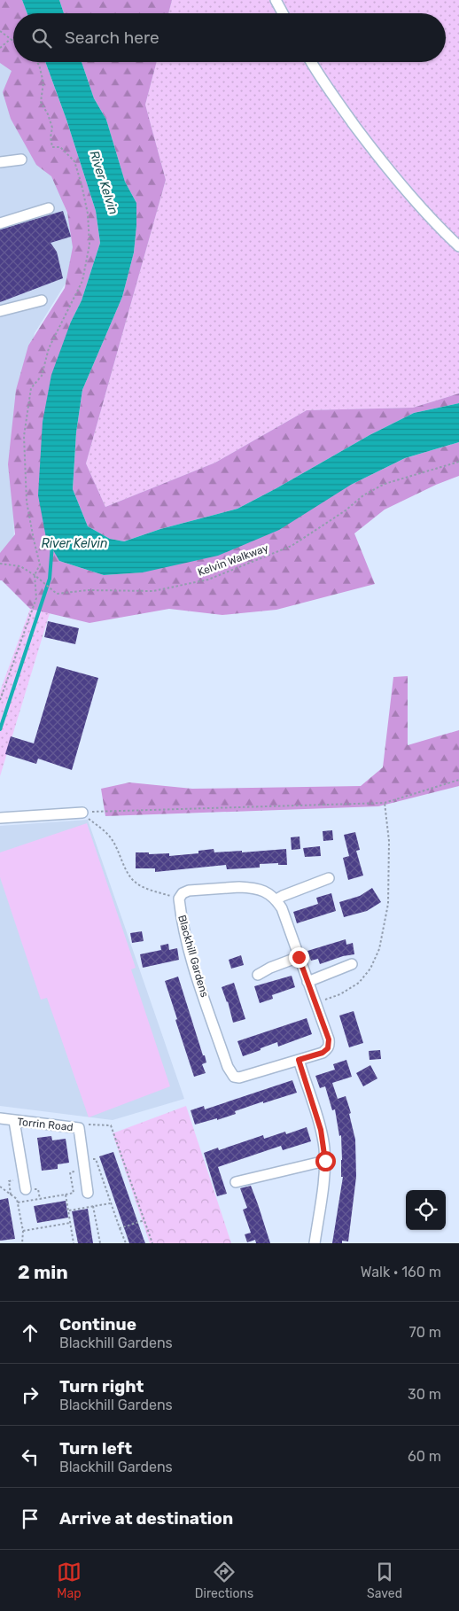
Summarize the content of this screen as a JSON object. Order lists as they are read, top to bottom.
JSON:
{
  "streets": {
    "street": ["Blackhill Gardens", "Torrin Road"],
    "path": ["Kelvin Walkway"]
  },
  "water": ["River Kelvin"],
  "page": {
    "search": "Search here",
    "heading": ["2 min", "Walk · 160 m"],
    "list": [
      ["Continue", "Blackhill Gardens", "70 m"],
      ["Turn right", "Blackhill Gardens", "30 m"],
      ["Turn left", "Blackhill Gardens", "60 m"],
      "Arrive at destination"
    ],
    "nav": ["Map", "Directions", "Saved"]
  }
}
